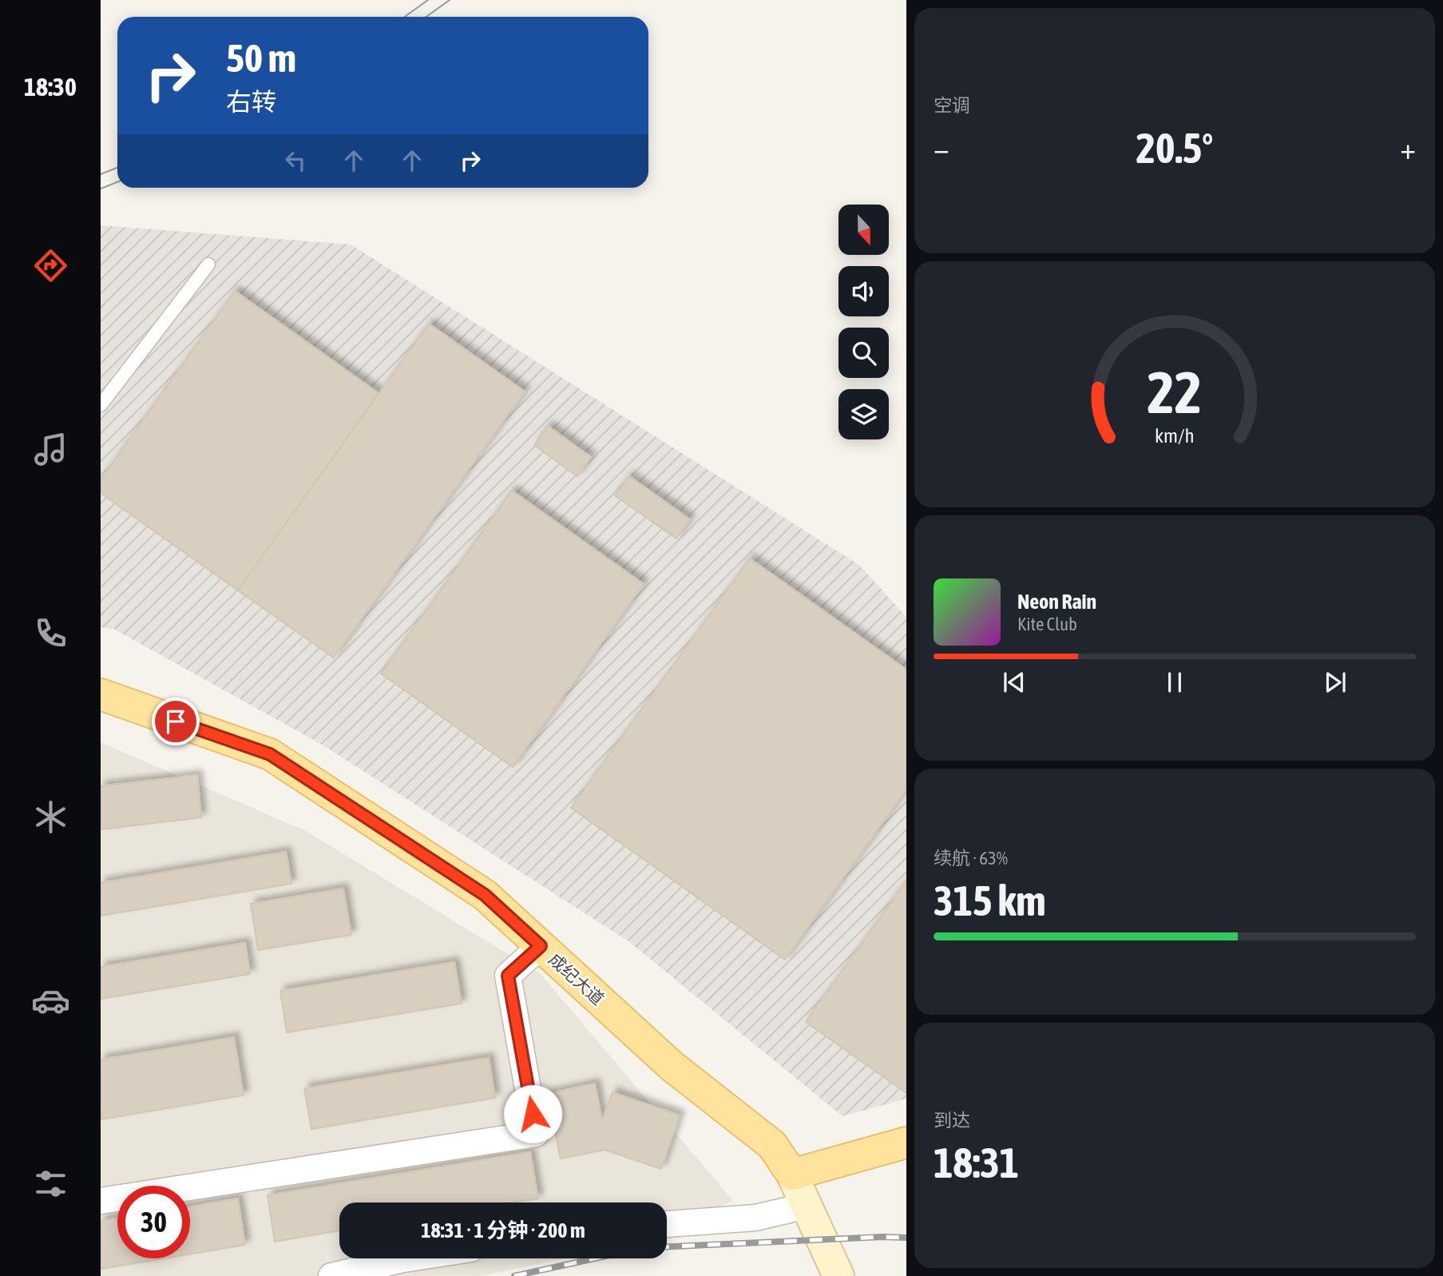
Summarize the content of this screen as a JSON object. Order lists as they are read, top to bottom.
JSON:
{
  "streets": {
    "main road": ["成纪大道"]
  },
  "north": "bottom",
  "page": {
    "tabs": "18:30",
    "tile": [
      "空调",
      ["续航 · 63%", "315 km"],
      ["到达", "18:31"]
    ],
    "turn": ["50 m", "右转"],
    "heat": ["−", "20.5°", "+"],
    "song": ["Neon Rain", "Kite Club"],
    "limit": "30",
    "trip": "18:31 · 1 分钟 · 200 m",
    "gauge": ["22", "km/h"]
  }
}
